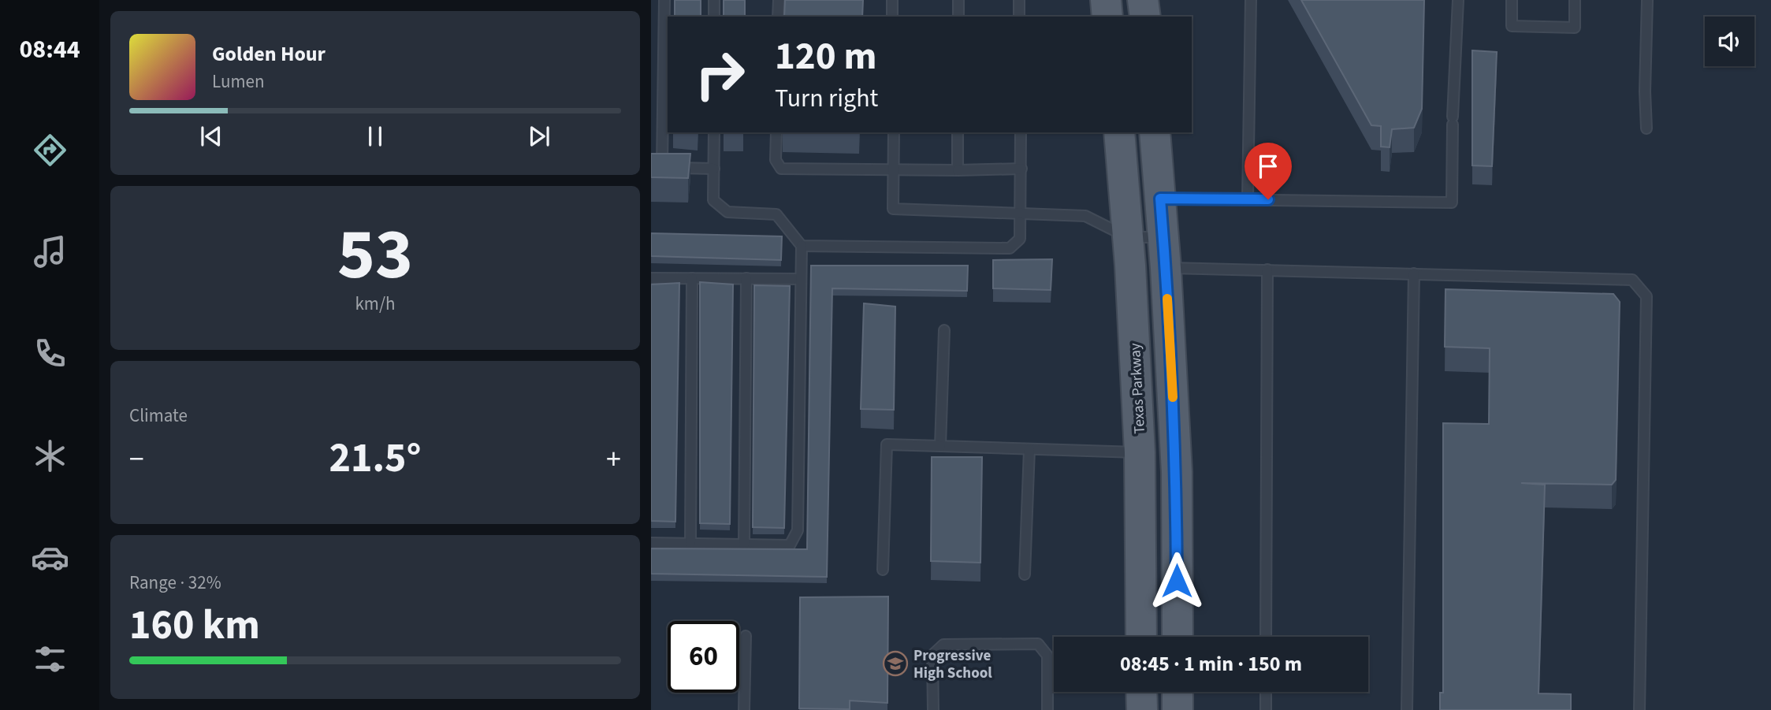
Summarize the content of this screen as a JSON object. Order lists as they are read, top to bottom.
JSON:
{
  "streets": {
    "main road": ["Texas Parkway"]
  },
  "places": {
    "school or university": ["Progressive High School"]
  },
  "page": {
    "tabs": "08:44",
    "turn": ["120 m", "Turn right"],
    "song": ["Golden Hour", "Lumen"],
    "tile": [
      ["53", "km/h"],
      "Climate",
      ["Range · 32%", "160 km"]
    ],
    "heat": ["−", "21.5°", "+"],
    "limit": "60",
    "trip": "08:45 · 1 min · 150 m"
  }
}
